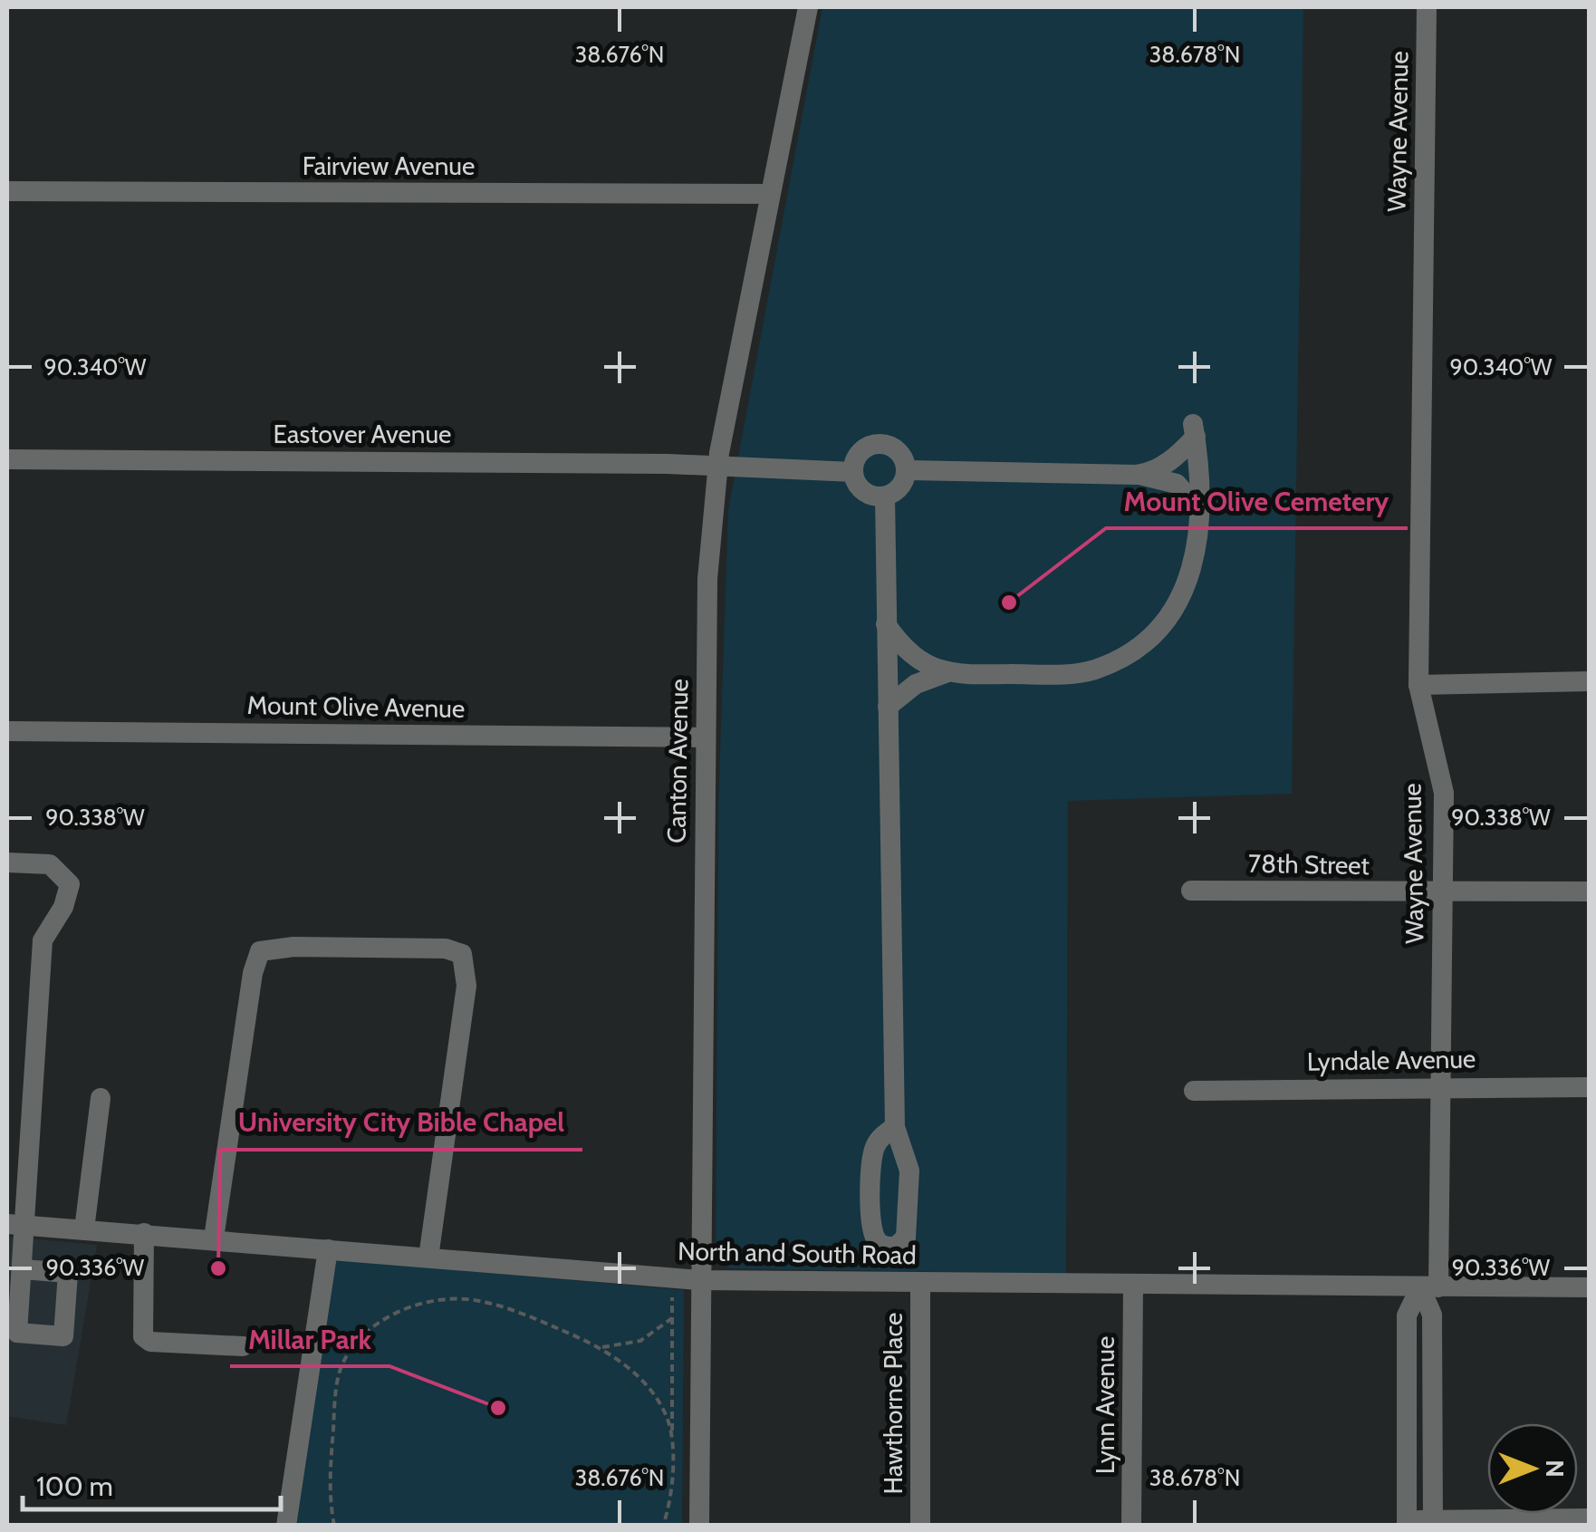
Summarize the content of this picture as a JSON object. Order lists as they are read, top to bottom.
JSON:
{
  "streets": {
    "street": [
      "Wayne Avenue",
      "Fairview Avenue",
      "Eastover Avenue",
      "Mount Olive Avenue",
      "Canton Avenue",
      "78th Street",
      "Lyndale Avenue",
      "North and South Road",
      "Hawthorne Place",
      "Lynn Avenue"
    ]
  },
  "crossings": [
    ["Wayne Avenue", "78th Street"],
    ["Wayne Avenue", "Lyndale Avenue"],
    ["Wayne Avenue", "North and South Road"],
    ["Fairview Avenue", "Canton Avenue"],
    ["Eastover Avenue", "Canton Avenue"],
    ["Mount Olive Avenue", "Canton Avenue"],
    ["Canton Avenue", "North and South Road"],
    ["North and South Road", "Hawthorne Place"],
    ["North and South Road", "Lynn Avenue"]
  ],
  "places": ["Mount Olive Cemetery", "University City Bible Chapel", "Millar Park"],
  "scale_bar": "100 m",
  "north": "right",
  "coordinates": [
    "38.676°N",
    "38.678°N",
    "90.340°W",
    "90.338°W",
    "90.336°W"
  ]
}
